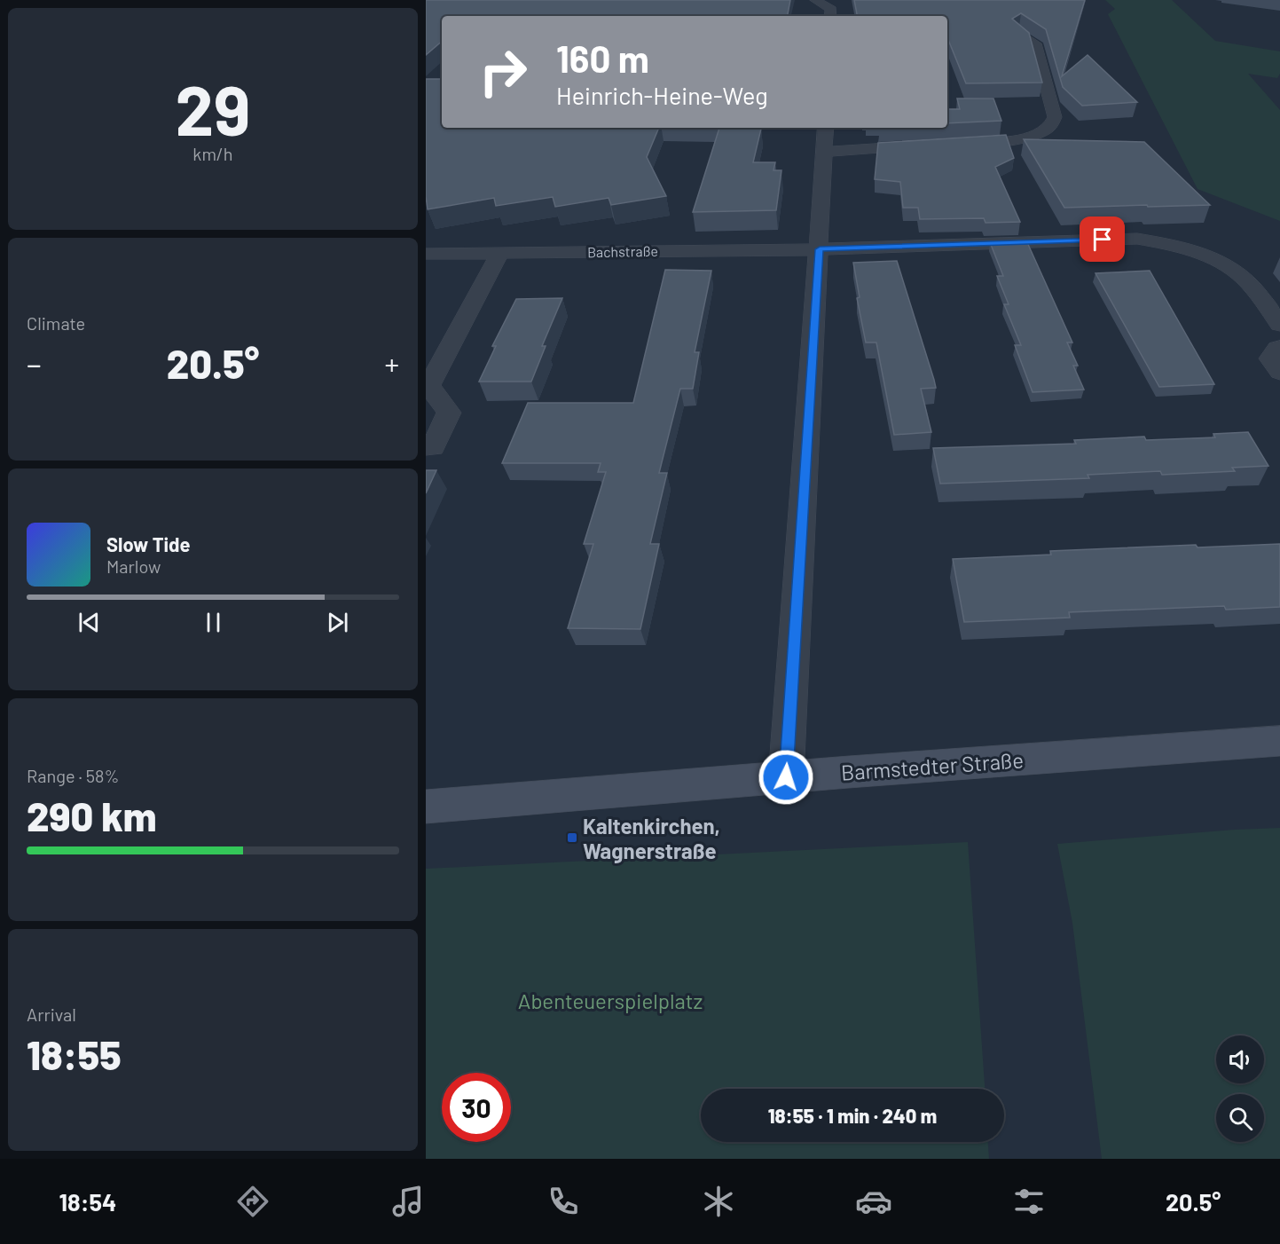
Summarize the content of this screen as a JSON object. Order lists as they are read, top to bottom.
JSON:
{
  "streets": {
    "main road": ["Barmstedter Straße"],
    "street": ["Bachstraße"]
  },
  "parks": ["Abenteuerspielplatz"],
  "places": {
    "transit": ["Kaltenkirchen, Wagnerstraße"]
  },
  "page": {
    "tile": [
      ["29", "km/h"],
      "Climate",
      ["Range · 58%", "290 km"],
      ["Arrival", "18:55"]
    ],
    "turn": ["160 m", "Heinrich-Heine-Weg"],
    "heat": ["−", "20.5°", "+"],
    "song": ["Slow Tide", "Marlow"],
    "limit": "30",
    "trip": "18:55 · 1 min · 240 m",
    "tabs": ["18:54", "20.5°"]
  }
}
